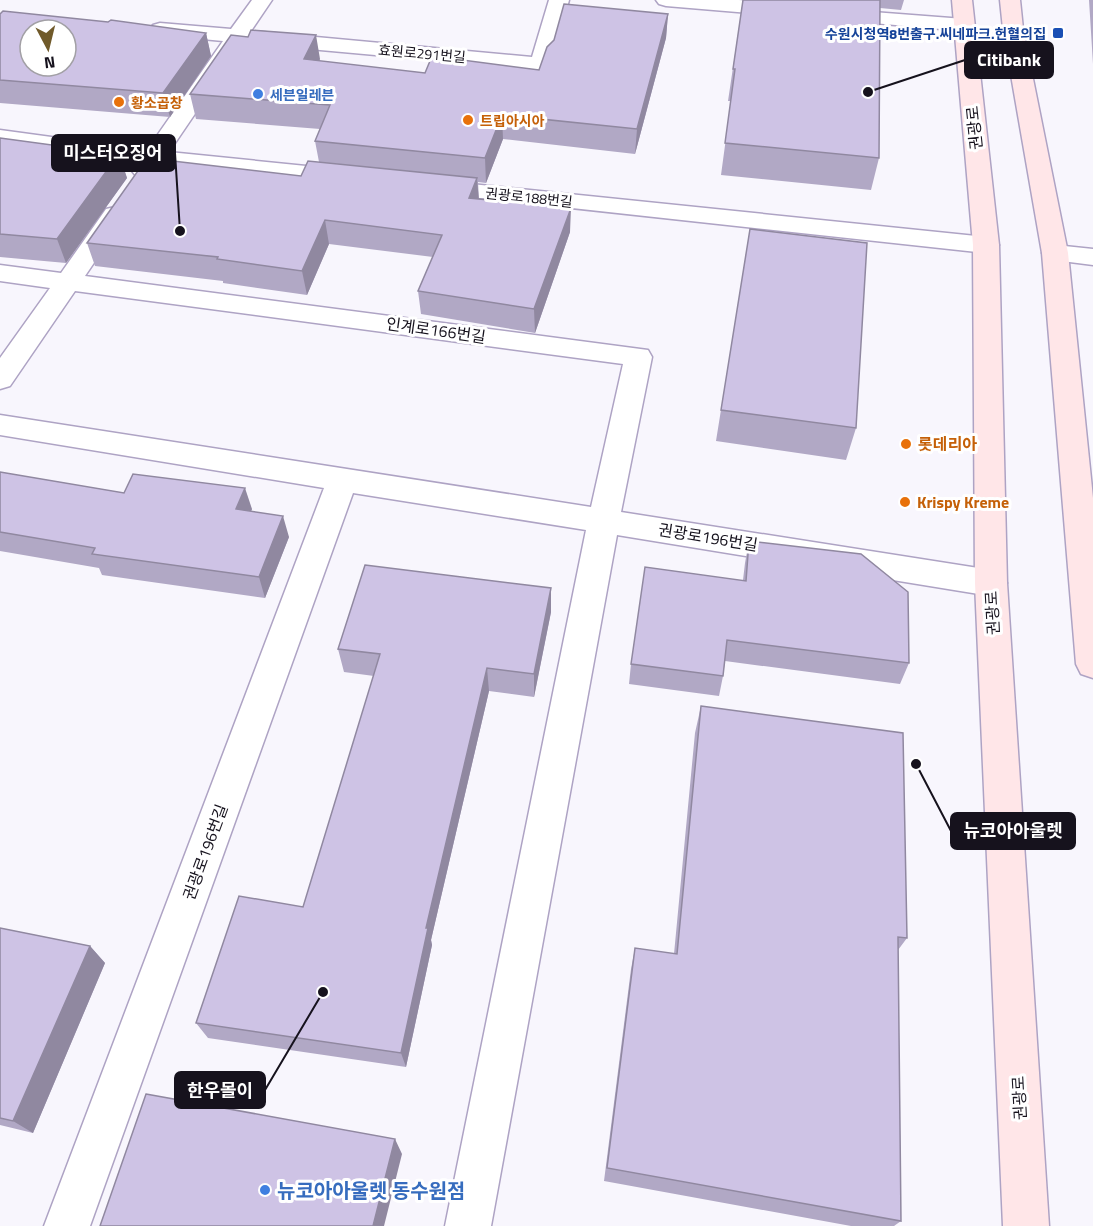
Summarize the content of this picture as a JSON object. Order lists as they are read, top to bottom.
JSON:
{
  "streets": {
    "street": [
      "효원로291번길",
      "권광로",
      "권광로188번길",
      "인계로166번길",
      "권광로196번길"
    ]
  },
  "crossings": [
    ["권광로", "권광로188번길"],
    ["권광로", "권광로196번길"],
    ["인계로166번길", "권광로196번길"]
  ],
  "places": {
    "transit": ["수원시청역8번출구.씨네파크.헌혈의집"],
    "other": [
      "Citibank",
      "세븐일레븐",
      "황소곱창",
      "트립아시아",
      "미스터오징어",
      "롯데리아",
      "Krispy Kreme",
      "뉴코아아울렛",
      "한우몰이",
      "뉴코아아울렛 동수원점"
    ]
  },
  "north": "bottom"
}
